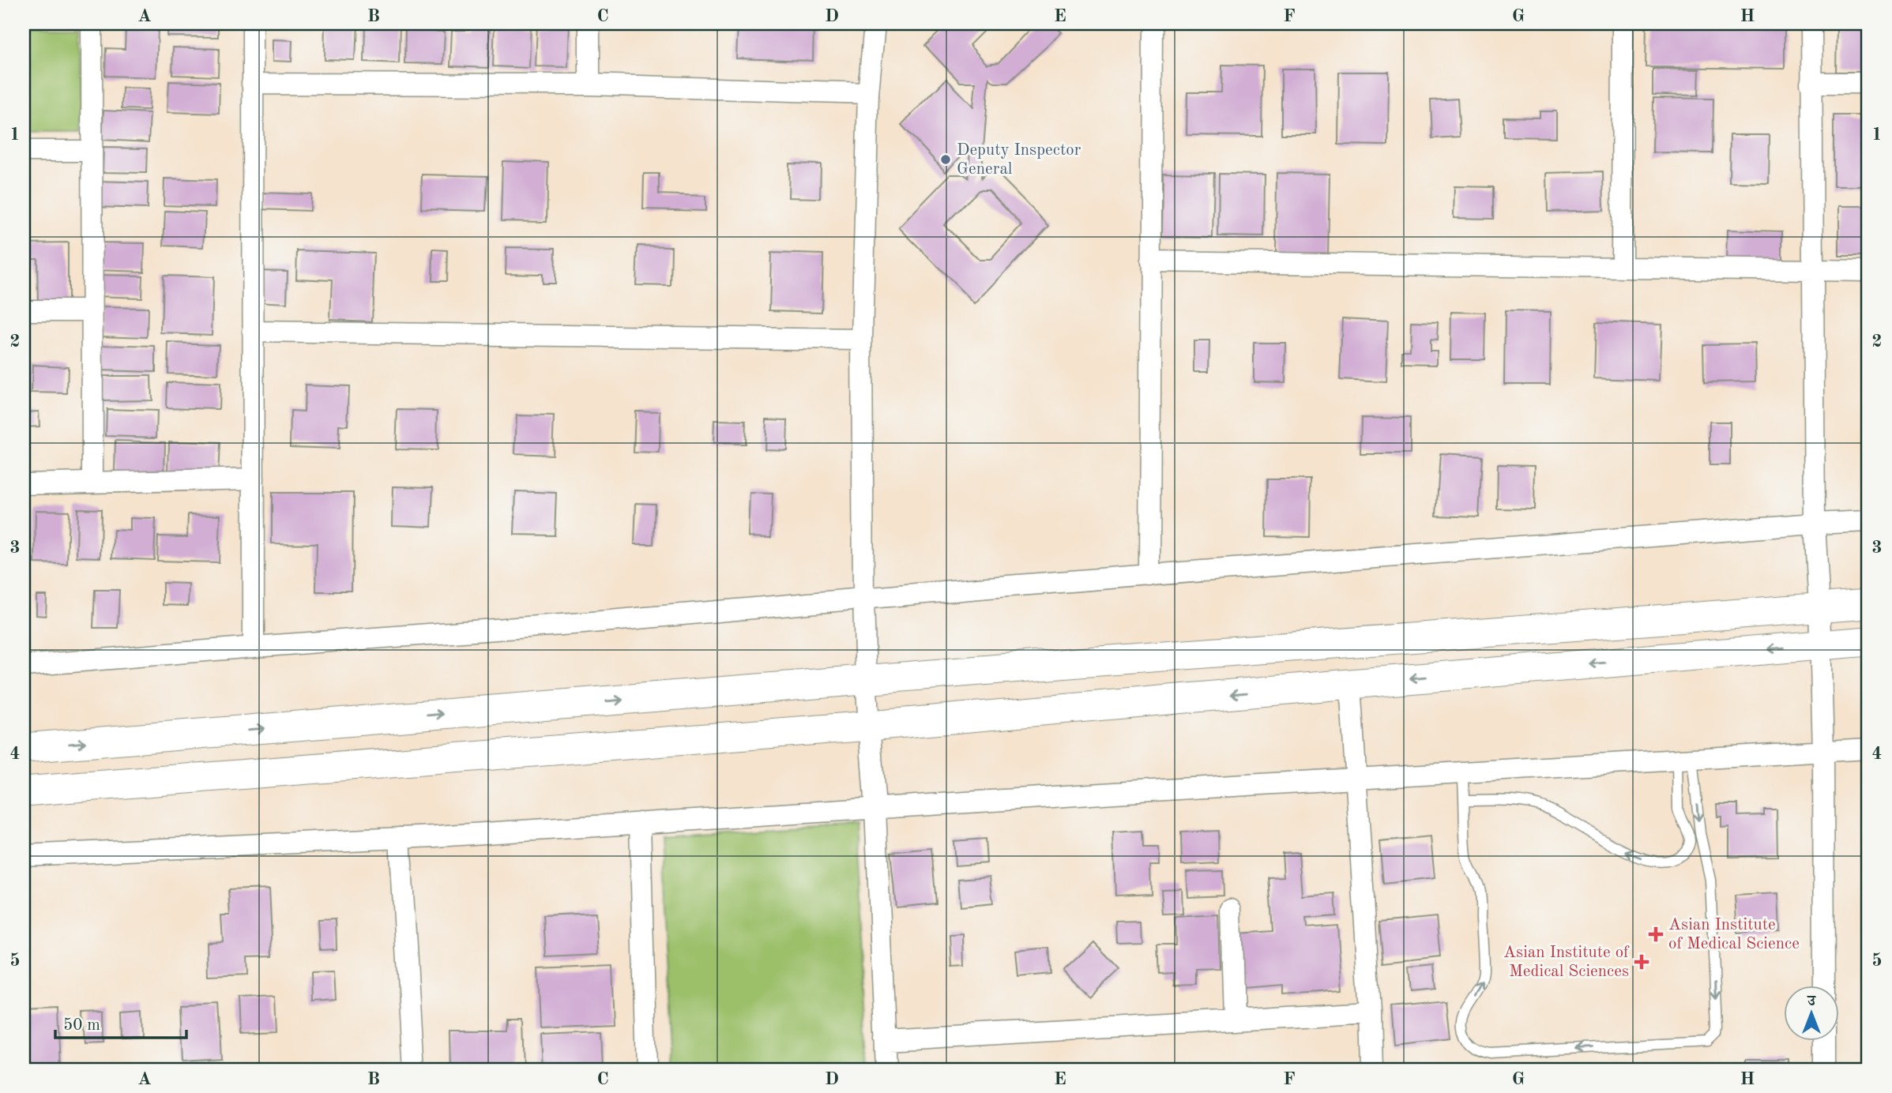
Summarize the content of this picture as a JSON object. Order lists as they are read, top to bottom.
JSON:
{
  "places": {
    "other": ["Deputy Inspector General"],
    "health": ["Asian Institute of Medical Science", "Asian Institute of Medical Sciences"]
  },
  "scale_bar": "50 m",
  "north": "top",
  "grid": {
    "columns": [
      "A",
      "B",
      "C",
      "D",
      "E",
      "F",
      "G",
      "H"
    ],
    "rows": [
      "1",
      "2",
      "3",
      "4",
      "5"
    ]
  }
}
